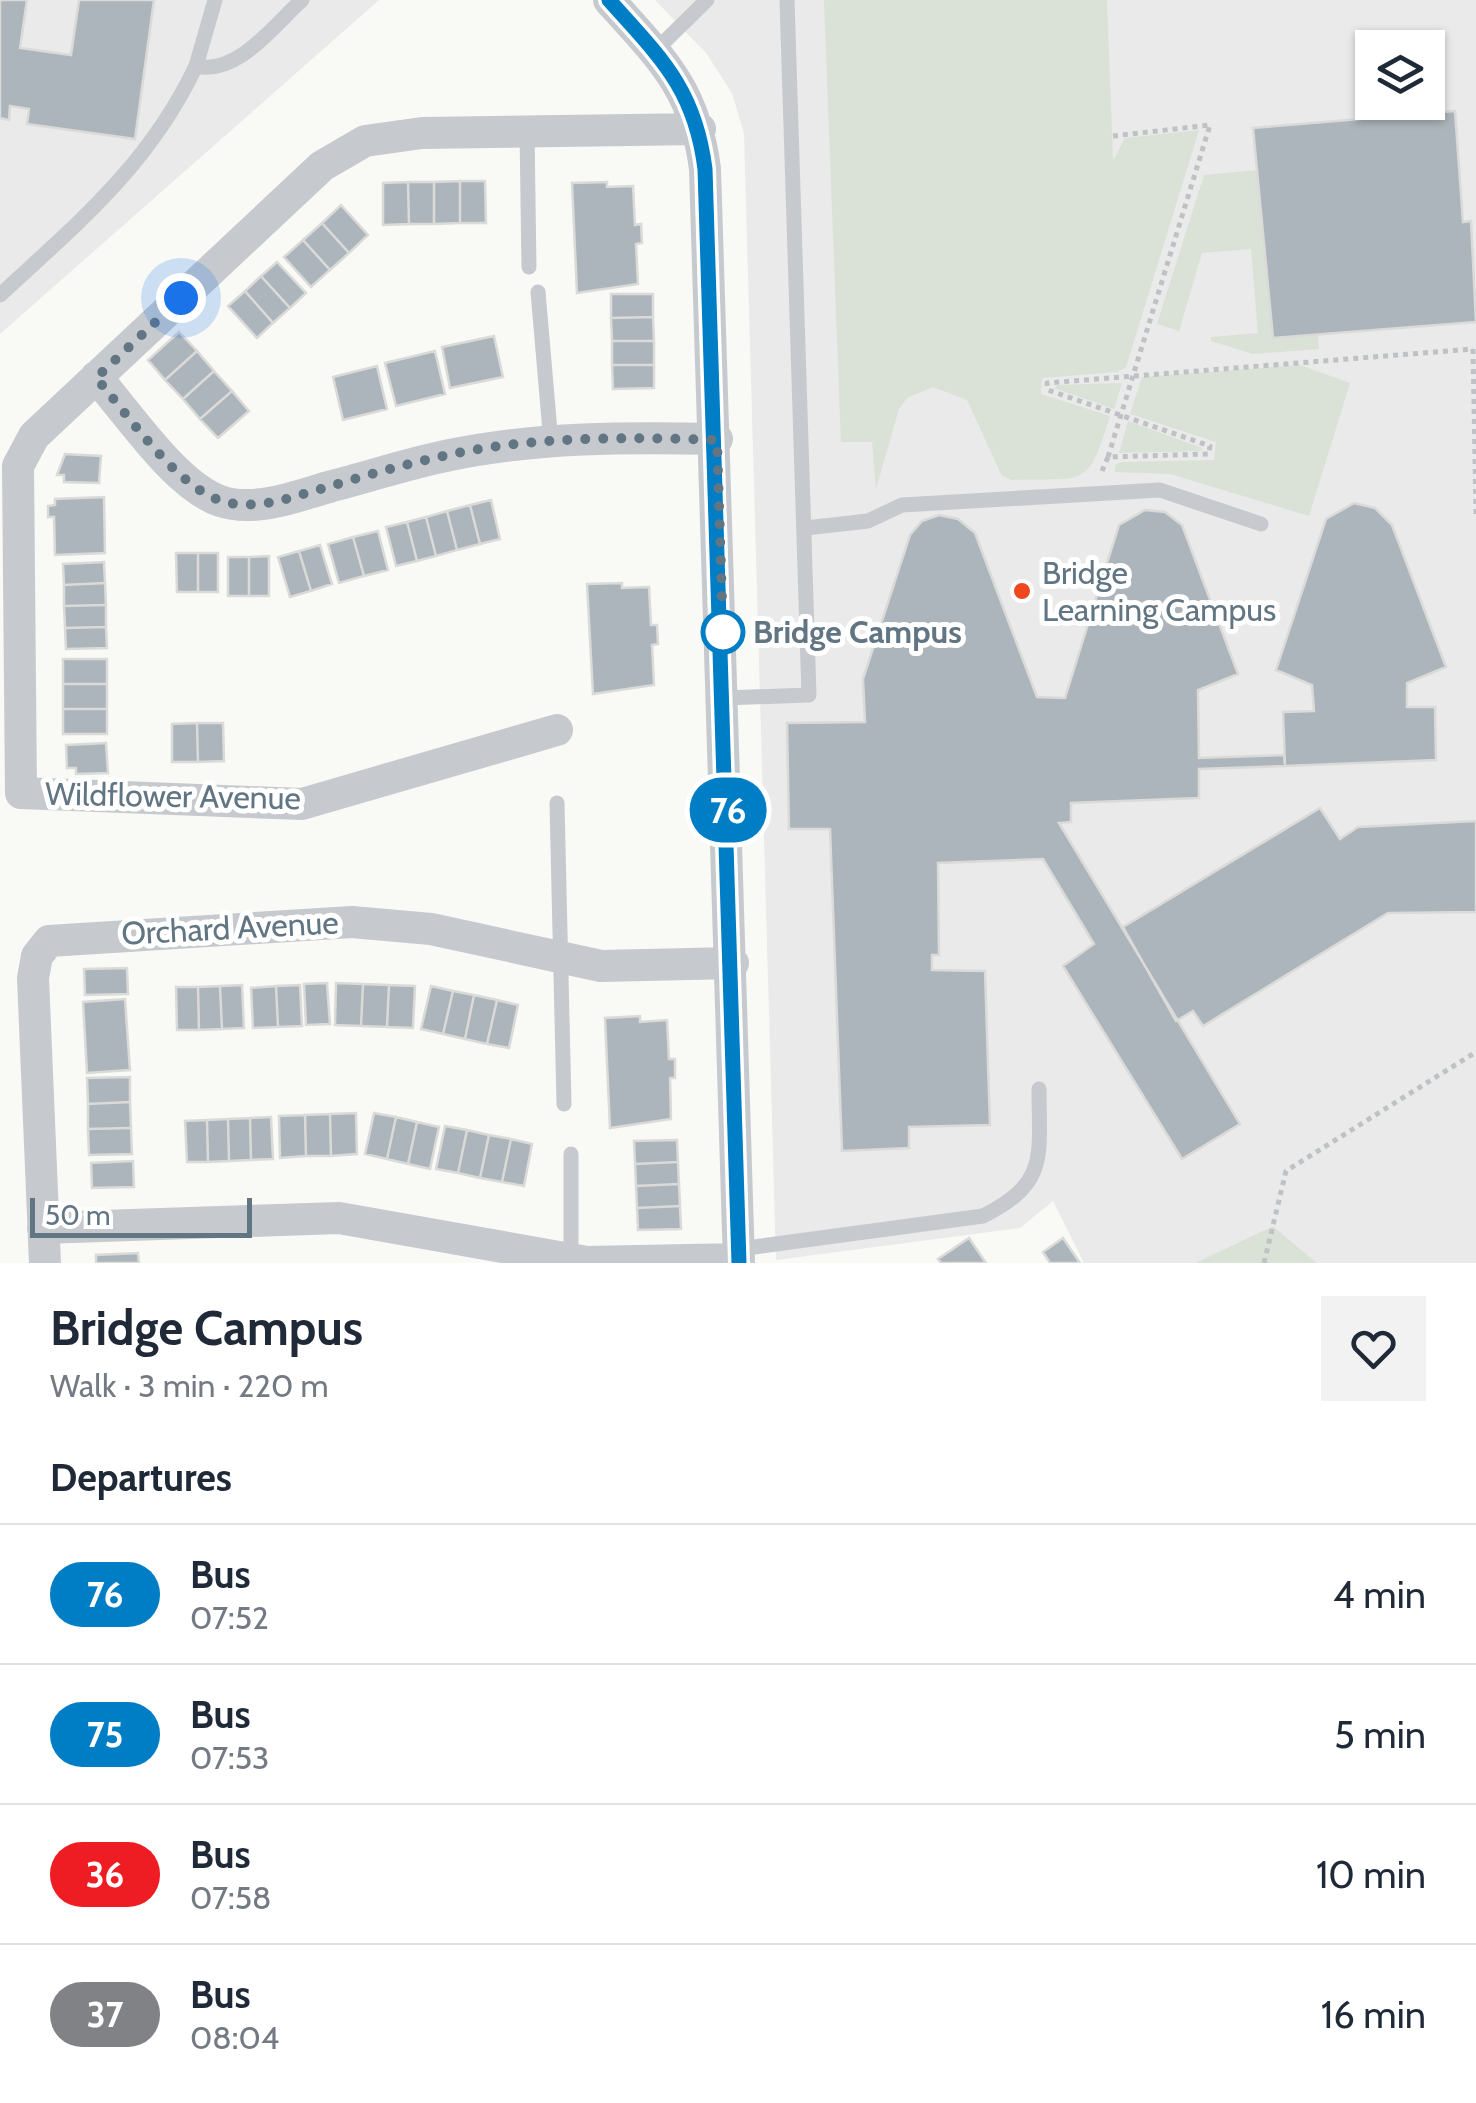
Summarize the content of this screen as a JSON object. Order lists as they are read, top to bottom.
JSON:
{
  "streets": {
    "street": ["Wildflower Avenue", "Orchard Avenue"]
  },
  "places": ["Bridge Learning Campus", "Bridge Campus"],
  "lines": ["bus line 76"],
  "scale_bar": "50 m",
  "page": {
    "on_map": "76",
    "scale": "50 m",
    "heading": [
      ["Bridge Campus", "Walk · 3 min · 220 m"],
      "Departures"
    ],
    "list": [
      {
        "mark": "76",
        "name": "Bus",
        "note": "07:52",
        "value": "4 min"
      },
      {
        "mark": "75",
        "name": "Bus",
        "note": "07:53",
        "value": "5 min"
      },
      {
        "mark": "36",
        "name": "Bus",
        "note": "07:58",
        "value": "10 min"
      },
      {
        "mark": "37",
        "name": "Bus",
        "note": "08:04",
        "value": "16 min"
      }
    ]
  }
}
